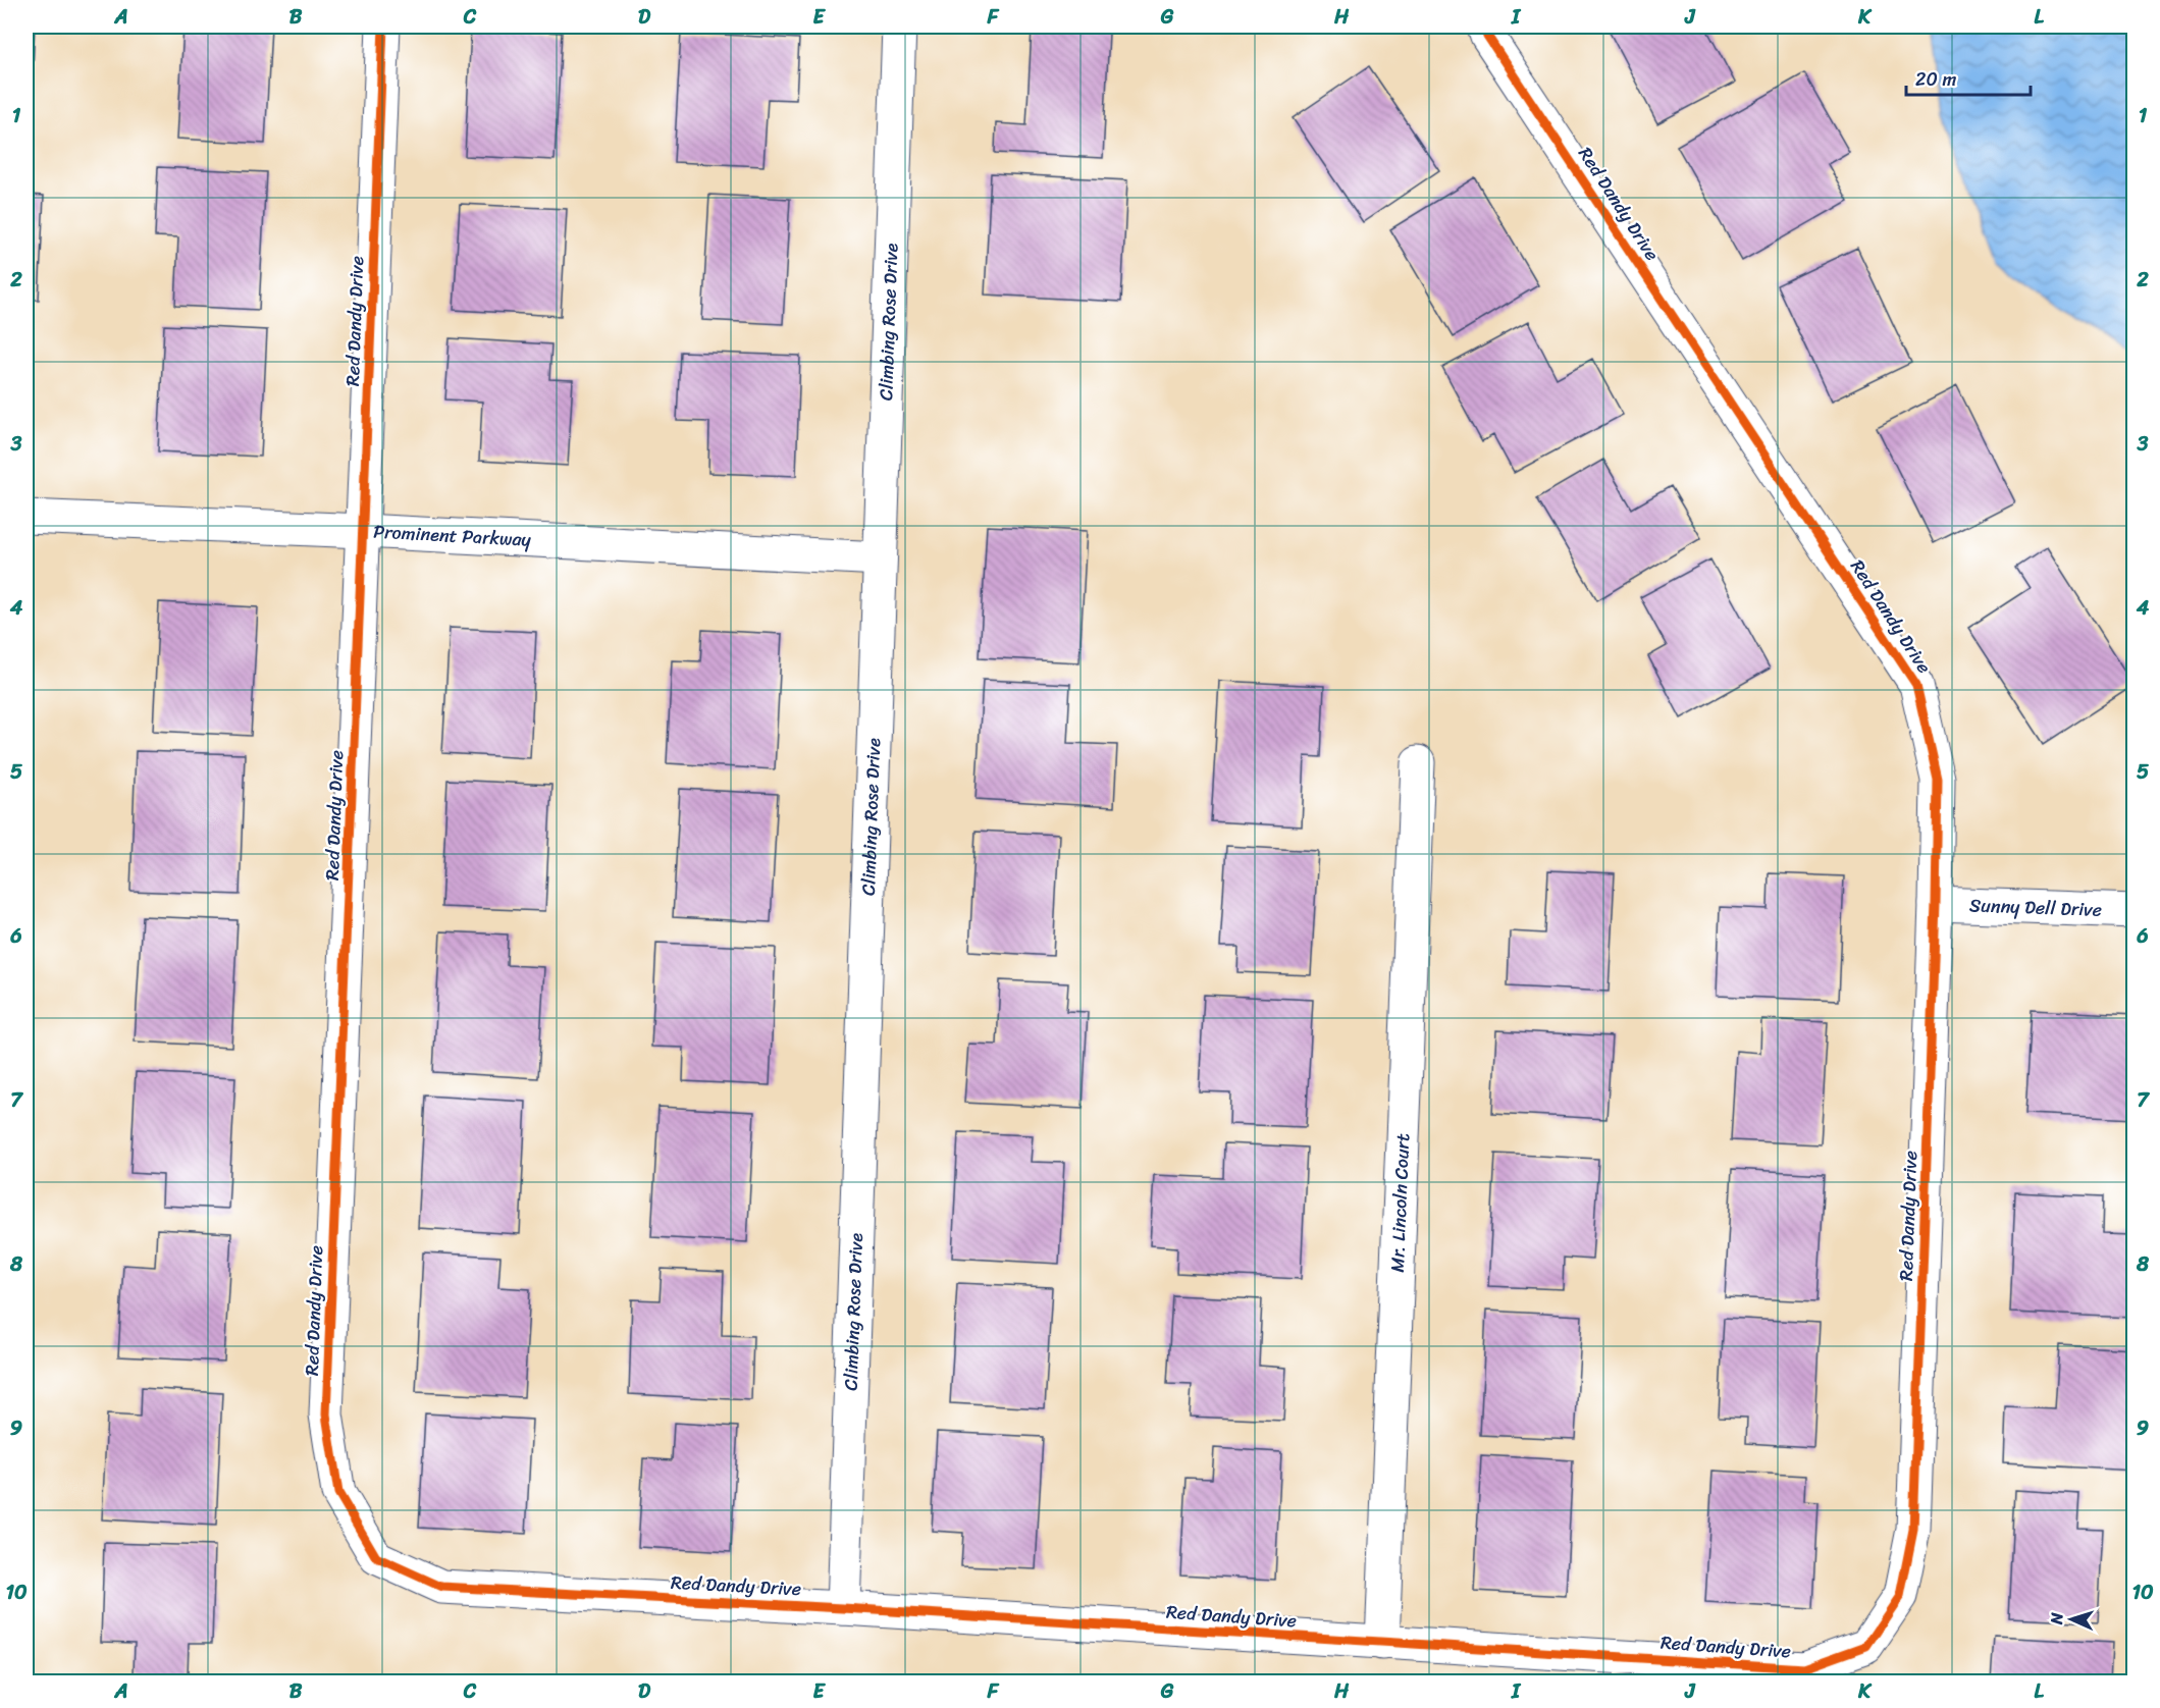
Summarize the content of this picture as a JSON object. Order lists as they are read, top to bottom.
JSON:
{
  "streets": {
    "street": [
      "Red Dandy Drive",
      "Climbing Rose Drive",
      "Prominent Parkway",
      "Sunny Dell Drive",
      "Mr. Lincoln Court"
    ]
  },
  "crossings": [
    ["Red Dandy Drive", "Climbing Rose Drive"],
    ["Red Dandy Drive", "Prominent Parkway"],
    ["Red Dandy Drive", "Sunny Dell Drive"],
    ["Red Dandy Drive", "Mr. Lincoln Court"],
    ["Climbing Rose Drive", "Prominent Parkway"]
  ],
  "scale_bar": "20 m",
  "north": "left",
  "grid": {
    "columns": [
      "A",
      "B",
      "C",
      "D",
      "E",
      "F",
      "G",
      "H",
      "I",
      "J",
      "K",
      "L"
    ],
    "rows": [
      "1",
      "2",
      "3",
      "4",
      "5",
      "6",
      "7",
      "8",
      "9",
      "10"
    ]
  }
}
